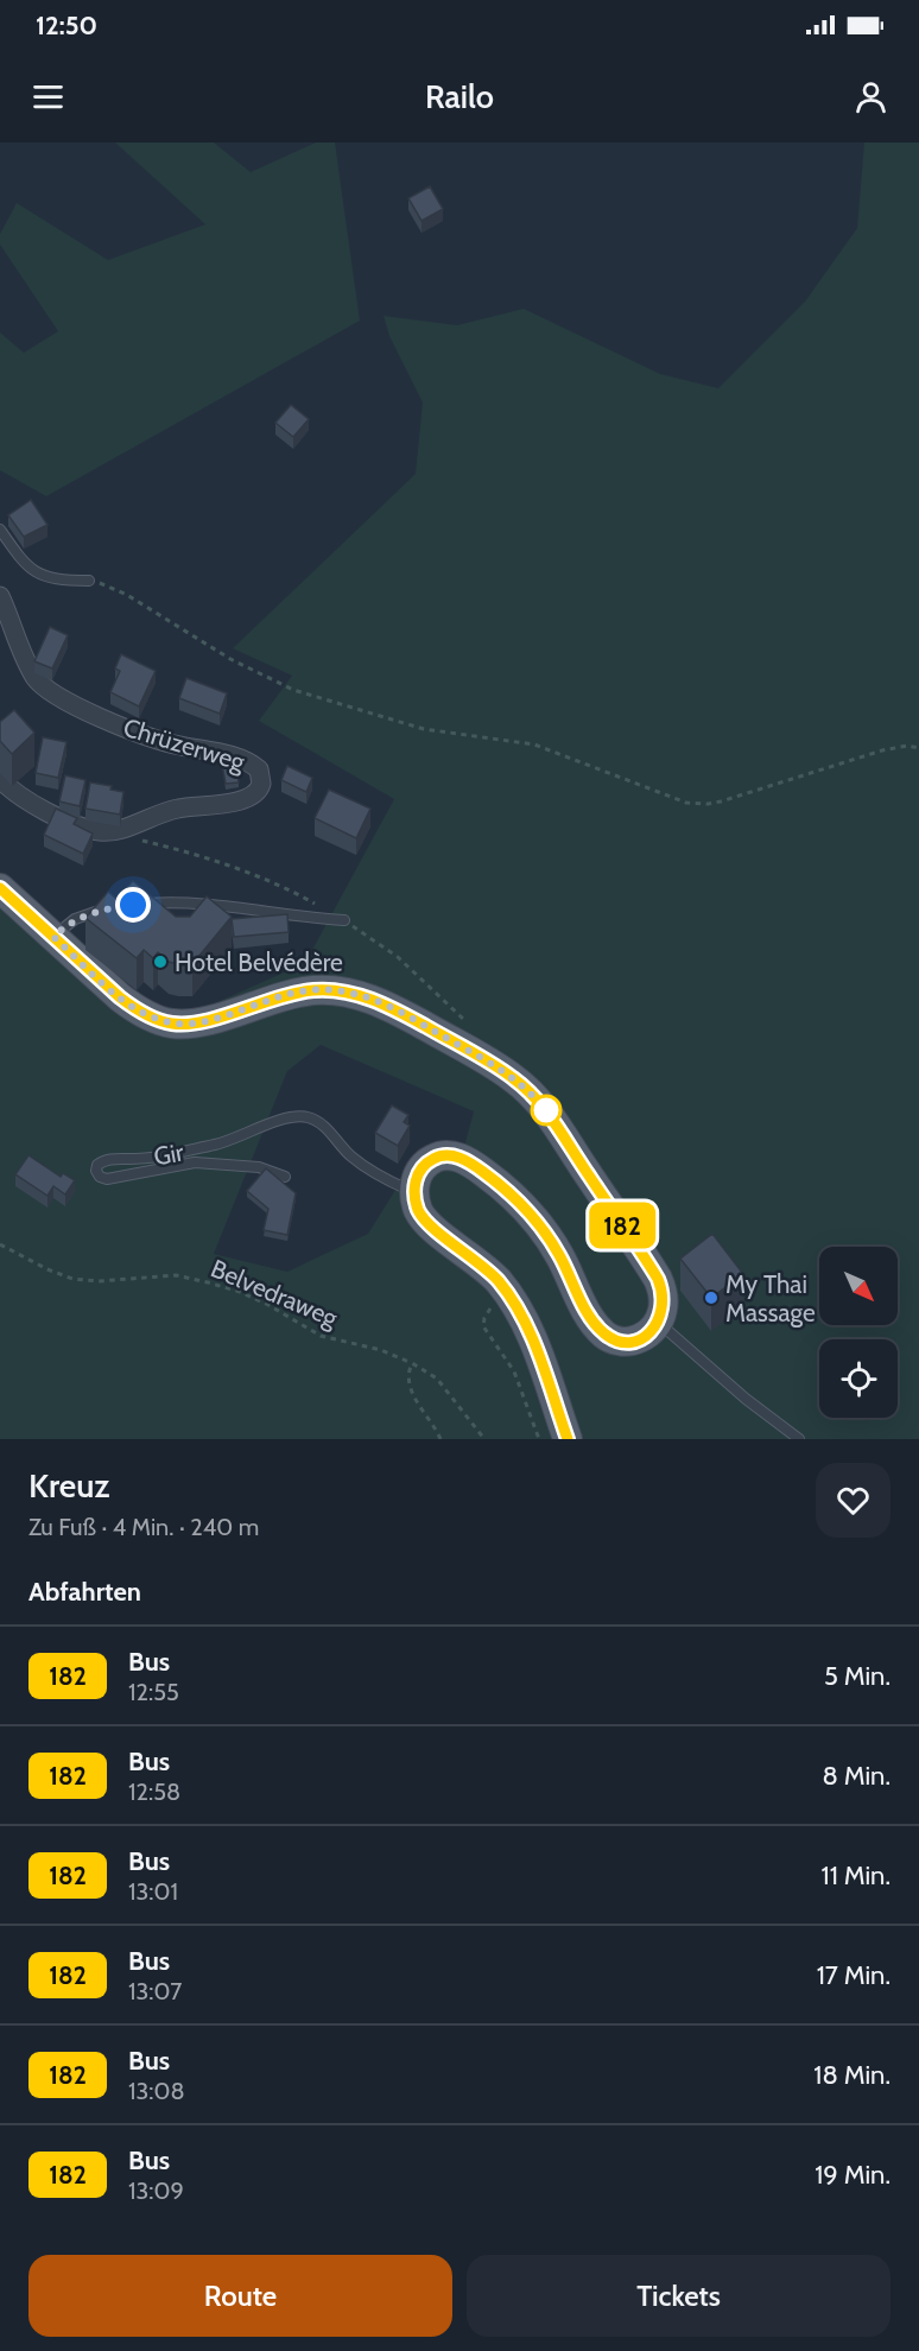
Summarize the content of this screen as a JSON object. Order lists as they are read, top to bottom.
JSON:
{
  "streets": {
    "street": ["Chrüzerweg"],
    "lane": ["Gir"],
    "path": ["Belvedraweg"]
  },
  "places": ["Hotel Belvédère", "My Thai Massage"],
  "lines": ["bus line 182"],
  "north": "bottom right",
  "page": {
    "status": "12:50",
    "header": "Railo",
    "on_map": "182",
    "heading": [
      ["Kreuz", "Zu Fuß · 4 Min. · 240 m"],
      "Abfahrten"
    ],
    "list": [
      {
        "mark": "182",
        "name": "Bus",
        "note": "12:55",
        "value": "5 Min."
      },
      {
        "mark": "182",
        "name": "Bus",
        "note": "12:58",
        "value": "8 Min."
      },
      {
        "mark": "182",
        "name": "Bus",
        "note": "13:01",
        "value": "11 Min."
      },
      {
        "mark": "182",
        "name": "Bus",
        "note": "13:07",
        "value": "17 Min."
      },
      {
        "mark": "182",
        "name": "Bus",
        "note": "13:08",
        "value": "18 Min."
      },
      {
        "mark": "182",
        "name": "Bus",
        "note": "13:09",
        "value": "19 Min."
      }
    ],
    "buttons": ["Route", "Tickets"]
  }
}
